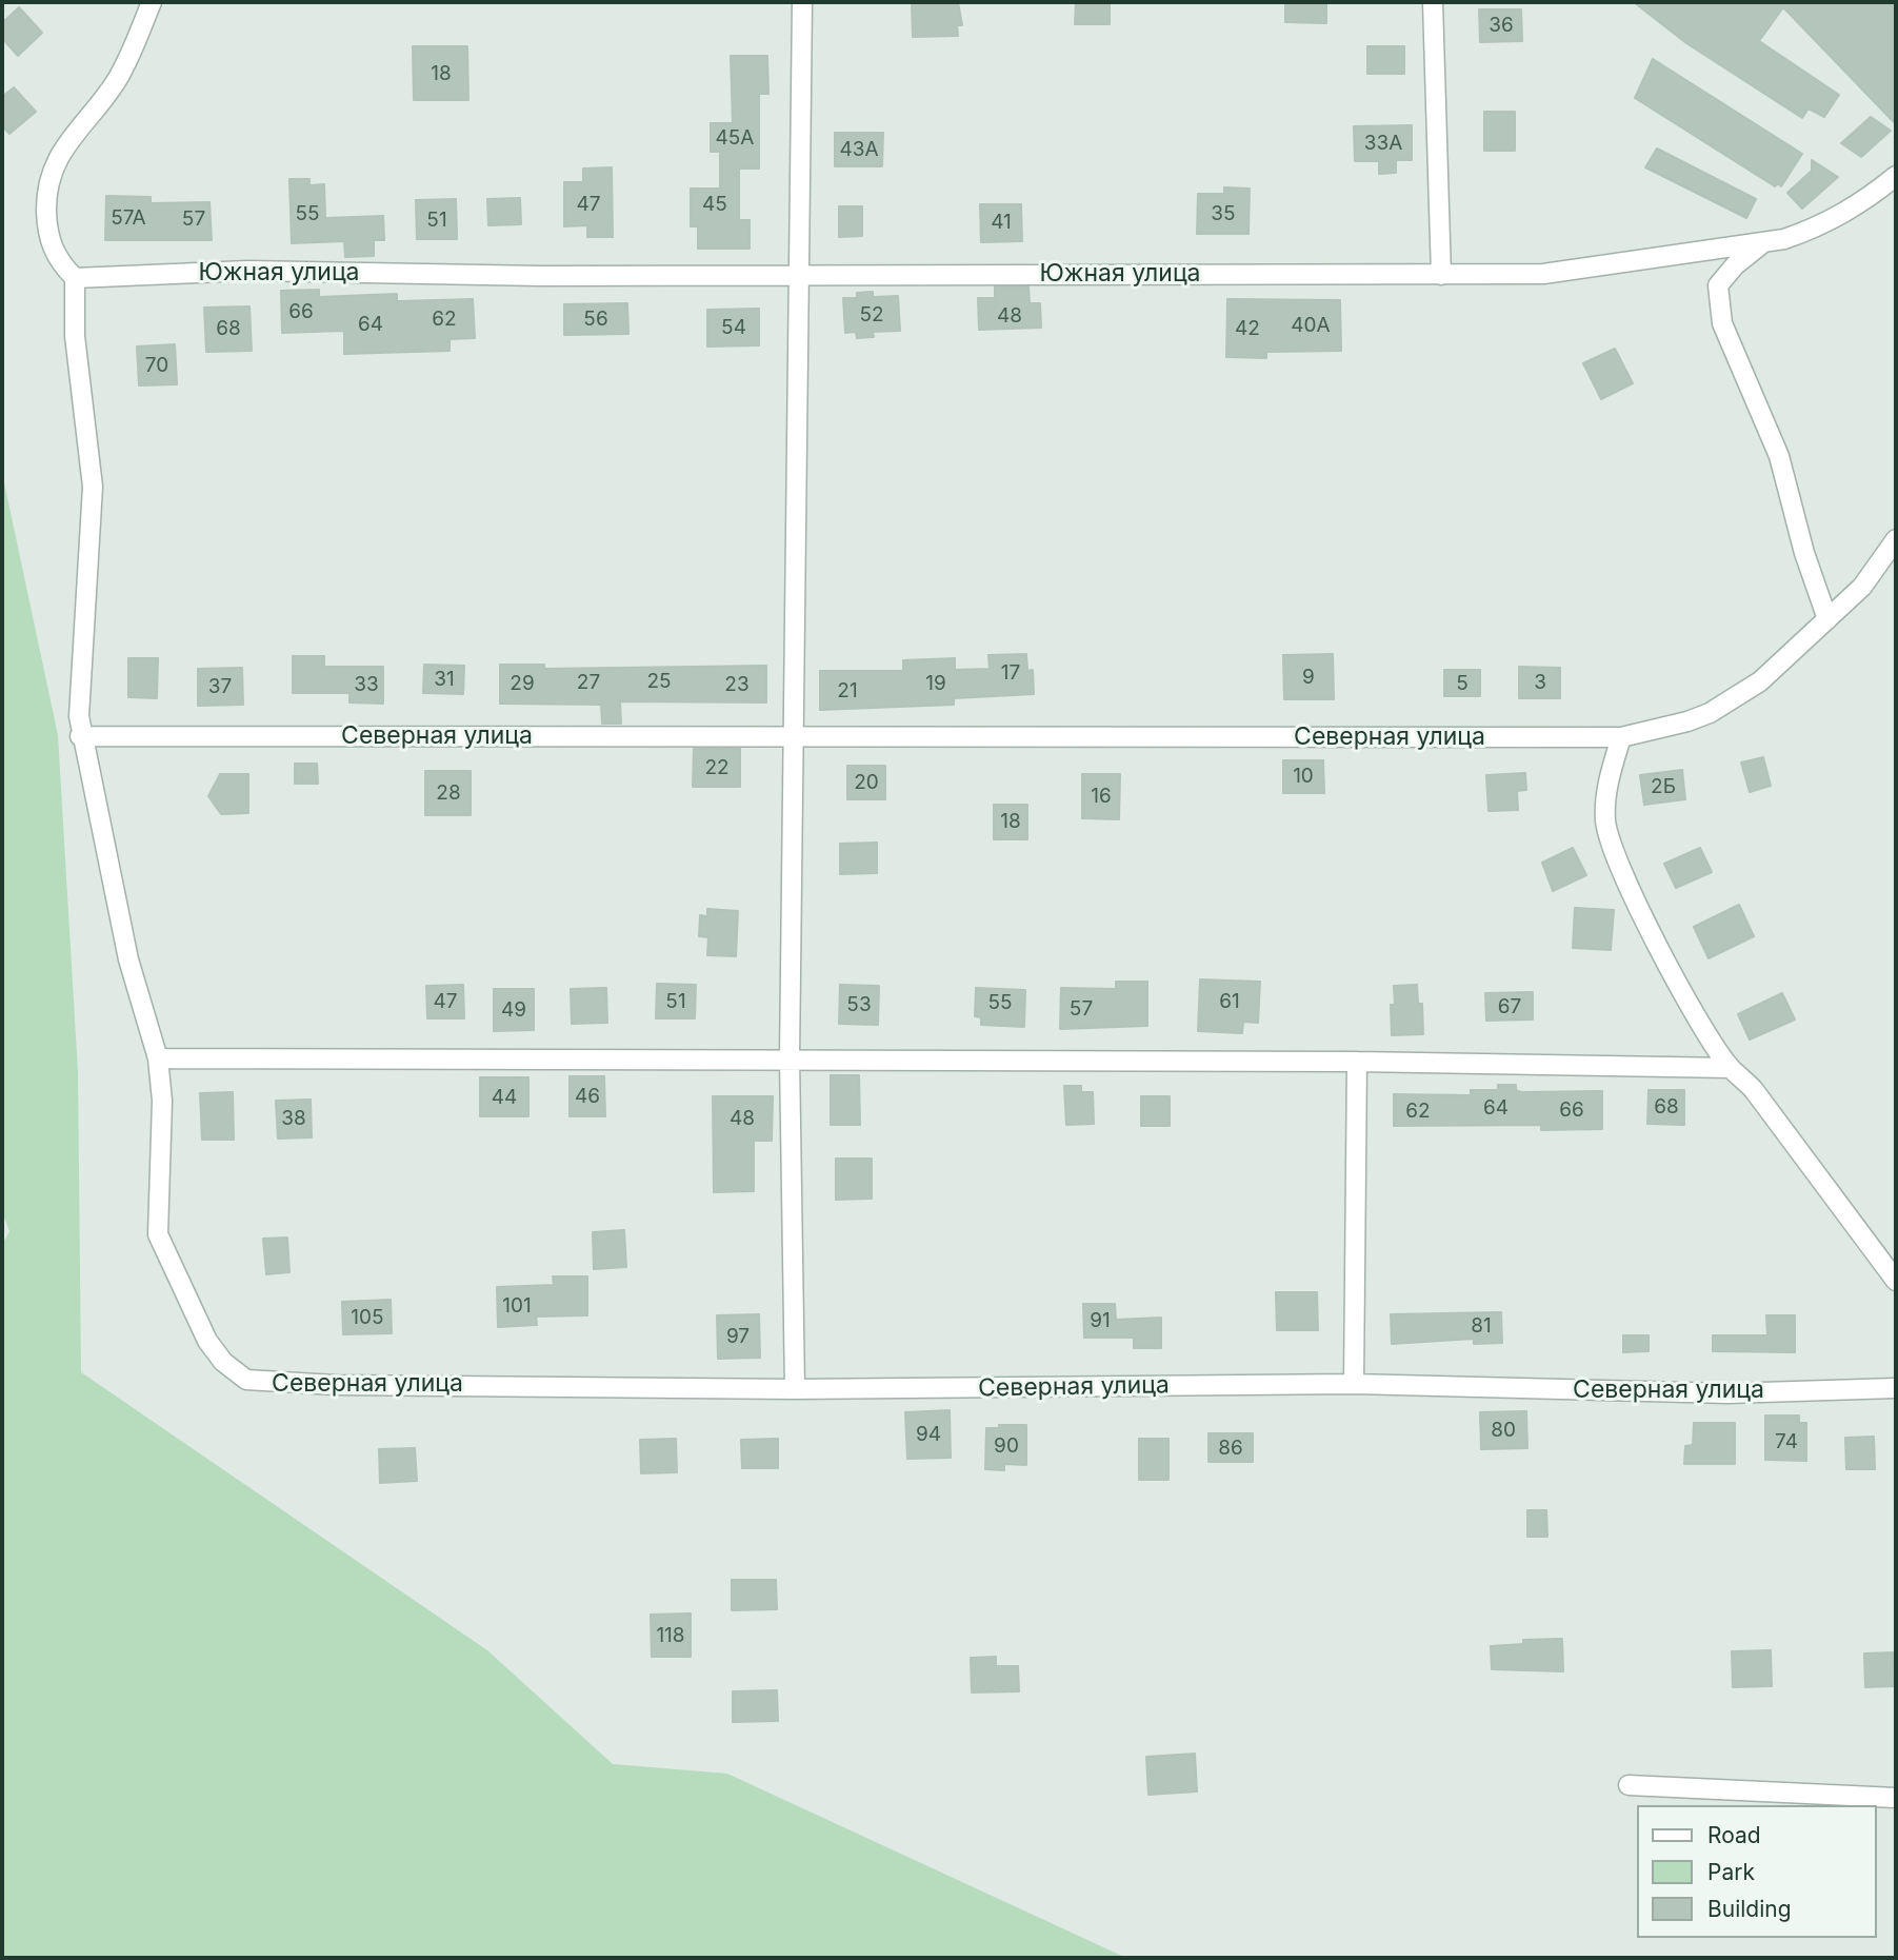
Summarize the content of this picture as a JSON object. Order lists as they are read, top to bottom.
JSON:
{
  "streets": {
    "street": ["Южная улица", "Северная улица"]
  },
  "crossings": [
    ["Южная улица", "Северная улица"]
  ],
  "house_numbers": [
    "36",
    "18",
    "45А",
    "33А",
    "43А",
    "47",
    "45",
    "55",
    "35",
    "57А",
    "57",
    "51",
    "41",
    "66",
    "52",
    "48",
    "62",
    "56",
    "64",
    "40А",
    "54",
    "68",
    "42",
    "70",
    "17",
    "9",
    "31",
    "25",
    "27",
    "3",
    "29",
    "19",
    "5",
    "33",
    "23",
    "37",
    "21",
    "22",
    "10",
    "20",
    "2Б",
    "28",
    "16",
    "18",
    "47",
    "51",
    "61",
    "55",
    "53",
    "67",
    "57",
    "49",
    "46",
    "44",
    "68",
    "64",
    "66",
    "62",
    "38",
    "48",
    "101",
    "105",
    "91",
    "81",
    "97",
    "80",
    "94",
    "74",
    "90",
    "86",
    "118"
  ],
  "legend": ["Road", "Park", "Building"]
}
